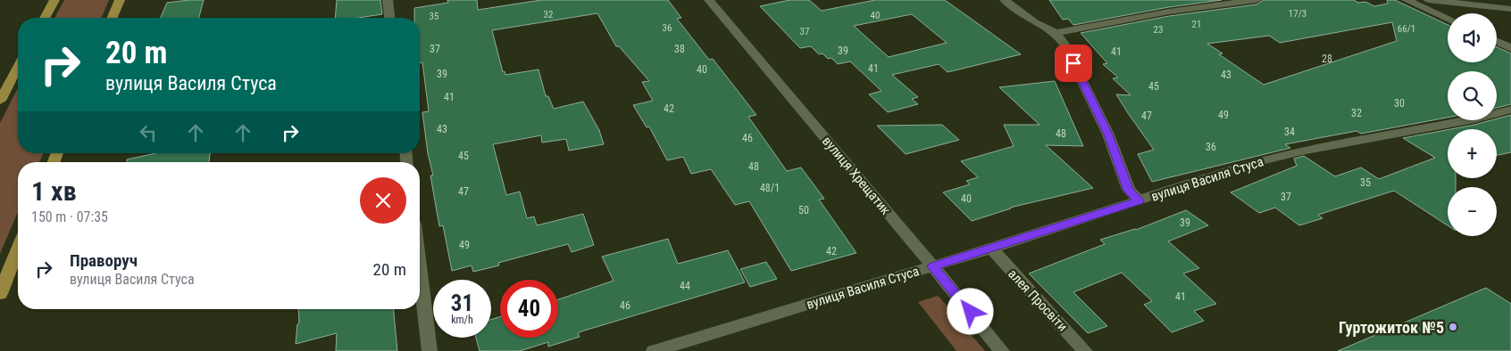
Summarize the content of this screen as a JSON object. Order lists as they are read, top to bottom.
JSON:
{
  "streets": {
    "street": ["вулиця Хрещатик", "вулиця Василя Стуса", "алея Просвіти"]
  },
  "crossings": [
    ["вулиця Хрещатик", "вулиця Василя Стуса"],
    ["вулиця Василя Стуса", "алея Просвіти"]
  ],
  "places": ["Гуртожиток №5"],
  "house_numbers": [
    "17/3",
    "32",
    "40",
    "35",
    "21",
    "36",
    "66/1",
    "23",
    "37",
    "37",
    "38",
    "39",
    "41",
    "28",
    "41",
    "40",
    "39",
    "43",
    "45",
    "41",
    "30",
    "42",
    "32",
    "49",
    "47",
    "43",
    "34",
    "48",
    "46",
    "36",
    "45",
    "48",
    "35",
    "48/1",
    "47",
    "37",
    "40",
    "50",
    "39",
    "49",
    "42",
    "44",
    "41",
    "46"
  ],
  "page": {
    "map_buttons": ["+", "−"],
    "turn": ["20 m", "вулиця Василя Стуса"],
    "heading": ["1 хв", "150 m · 07:35"],
    "list": [
      {
        "name": "Праворуч",
        "note": "вулиця Василя Стуса",
        "value": "20 m"
      }
    ],
    "speed": "31 km/h",
    "limit": "40"
  }
}
